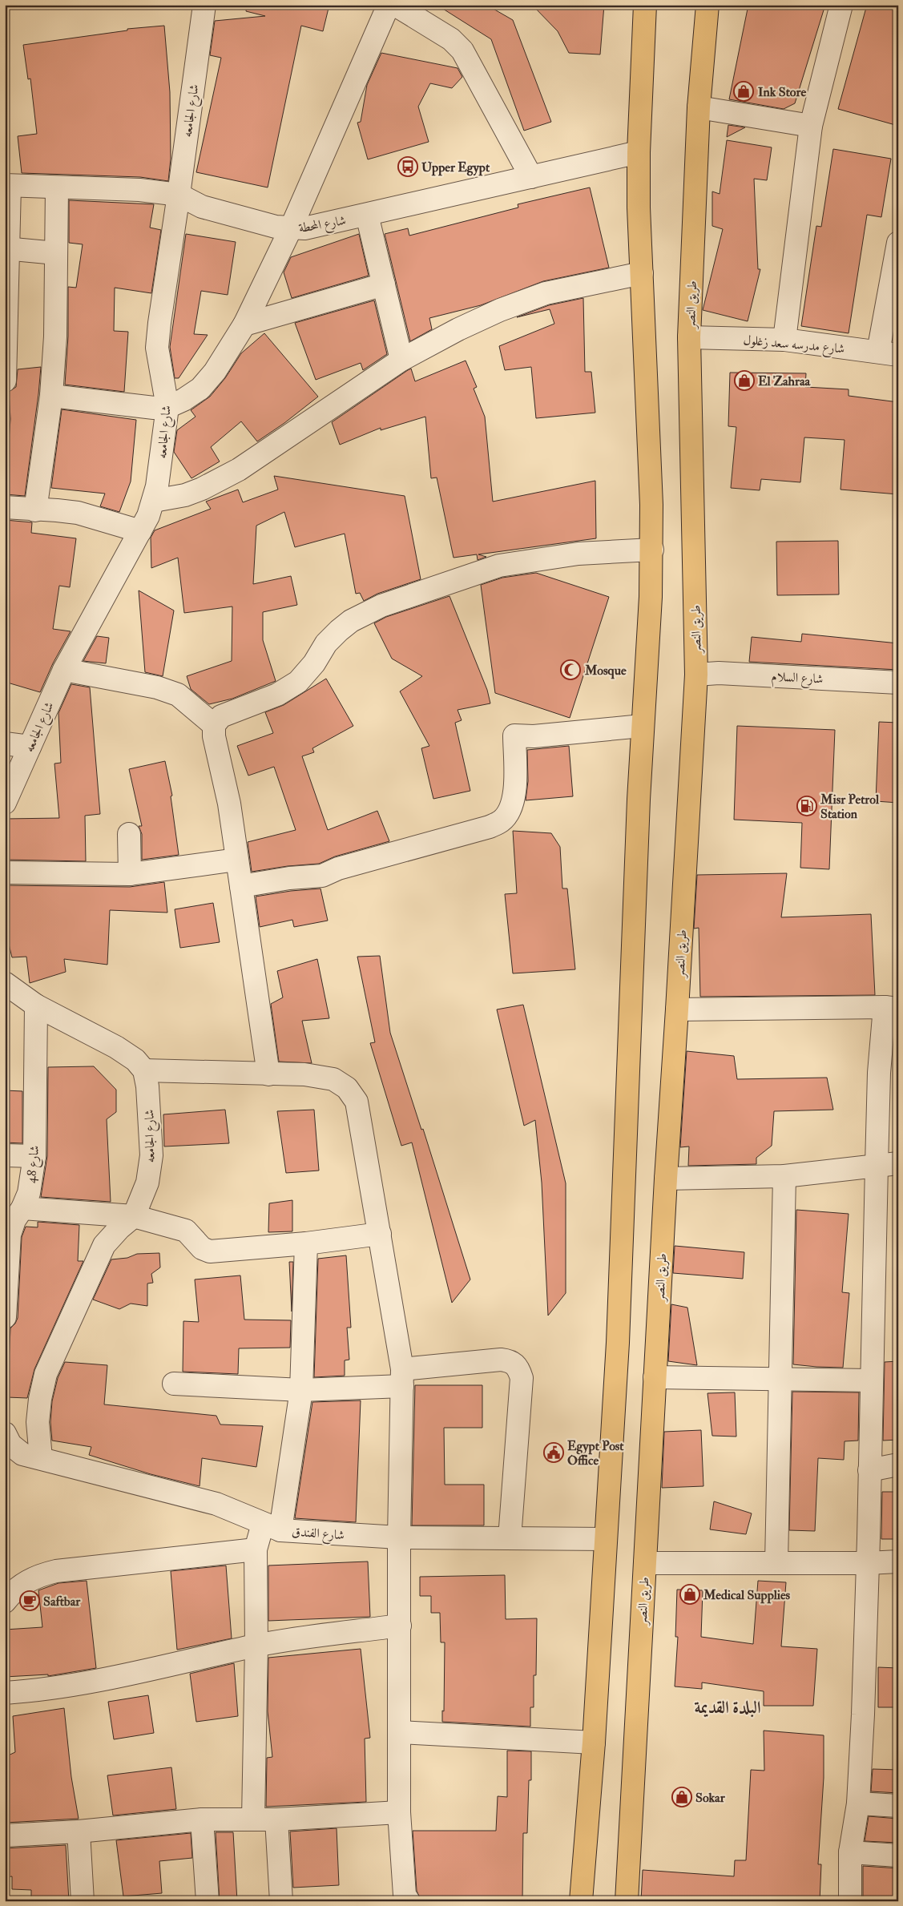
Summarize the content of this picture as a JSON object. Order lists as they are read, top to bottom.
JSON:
{
  "streets": {
    "main road": ["طريق النصر"],
    "street": [
      "شارع الجامعه",
      "شارع المحطة",
      "شارع مدرسه سعد زغلول",
      "شارع السلام",
      "شارع 48",
      "شارع الفندق"
    ]
  },
  "crossings": [
    ["شارع الجامعه", "شارع المحطة"],
    ["شارع الجامعه", "شارع الفندق"],
    ["طريق النصر", "شارع مدرسه سعد زغلول"],
    ["طريق النصر", "شارع السلام"]
  ],
  "districts": ["البلدة القديمة"],
  "places": {
    "shop": [
      "Ink Store",
      "El Zahraa",
      "Medical Supplies",
      "Sokar"
    ],
    "bus stop": ["Upper Egypt"],
    "mosque": ["Mosque"],
    "fuel station": ["Misr Petrol Station"],
    "public building": ["Egypt Post Office"],
    "cafe": ["Saftbar"]
  }
}
